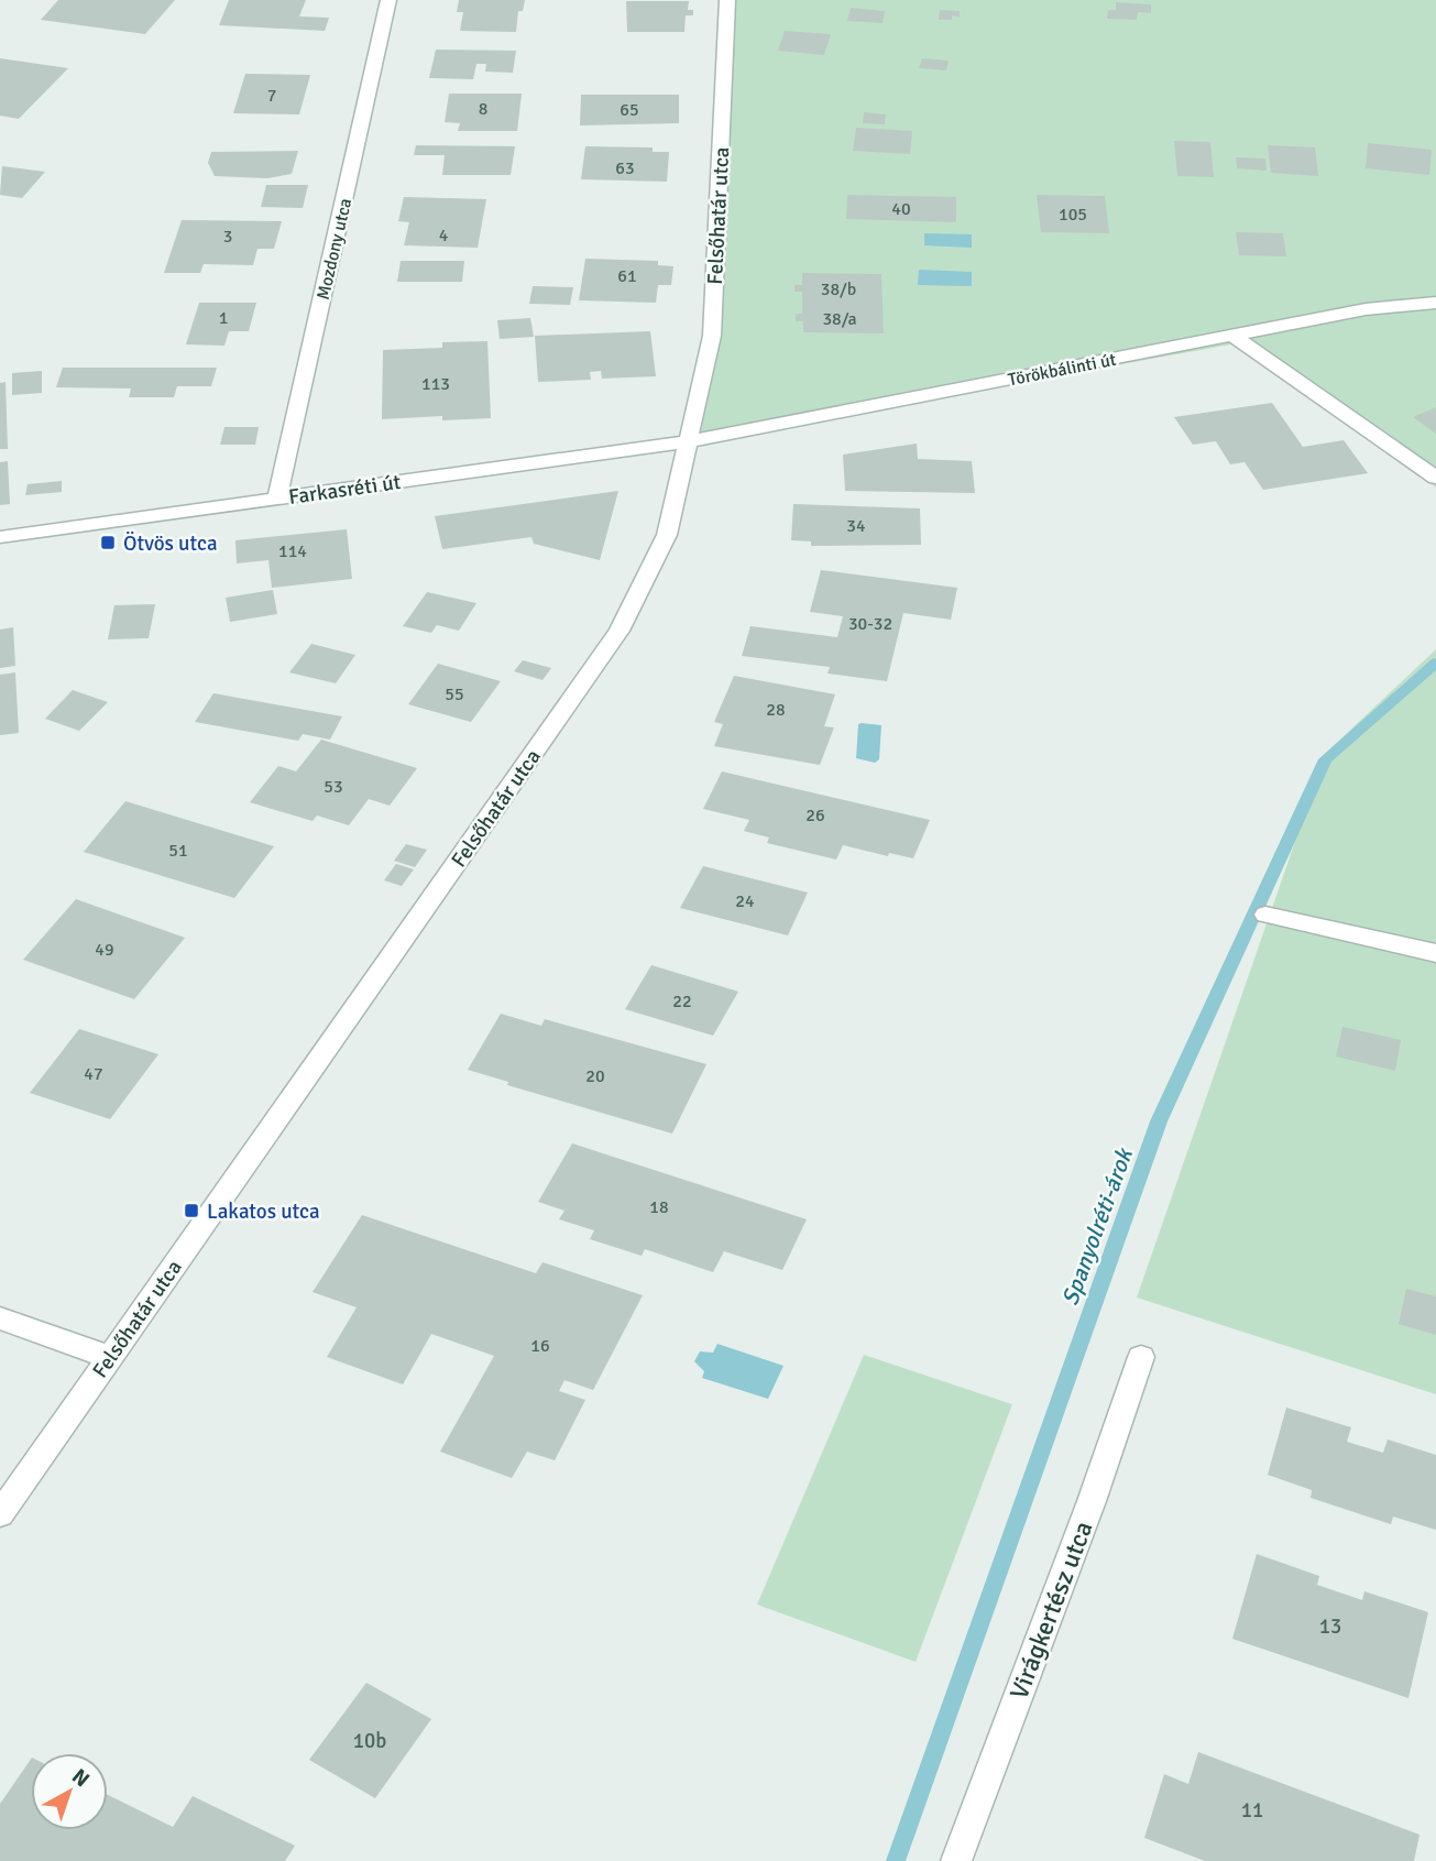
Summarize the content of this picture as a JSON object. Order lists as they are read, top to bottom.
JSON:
{
  "streets": {
    "street": [
      "Felsőhatár utca",
      "Mozdony utca",
      "Törökbálinti út",
      "Farkasréti út",
      "Virágkertész utca"
    ]
  },
  "crossings": [
    ["Felsőhatár utca", "Törökbálinti út"],
    ["Felsőhatár utca", "Farkasréti út"],
    ["Mozdony utca", "Farkasréti út"],
    ["Törökbálinti út", "Farkasréti út"]
  ],
  "water": ["Spanyolréti-árok"],
  "places": {
    "transit": ["Ötvös utca", "Lakatos utca"]
  },
  "house_numbers": [
    "7",
    "8",
    "65",
    "63",
    "40",
    "105",
    "4",
    "3",
    "61",
    "38/b",
    "1",
    "38/a",
    "113",
    "34",
    "114",
    "30-32",
    "55",
    "28",
    "53",
    "26",
    "51",
    "24",
    "49",
    "22",
    "47",
    "20",
    "18",
    "16",
    "13",
    "10b",
    "11"
  ],
  "north": "top right"
}
